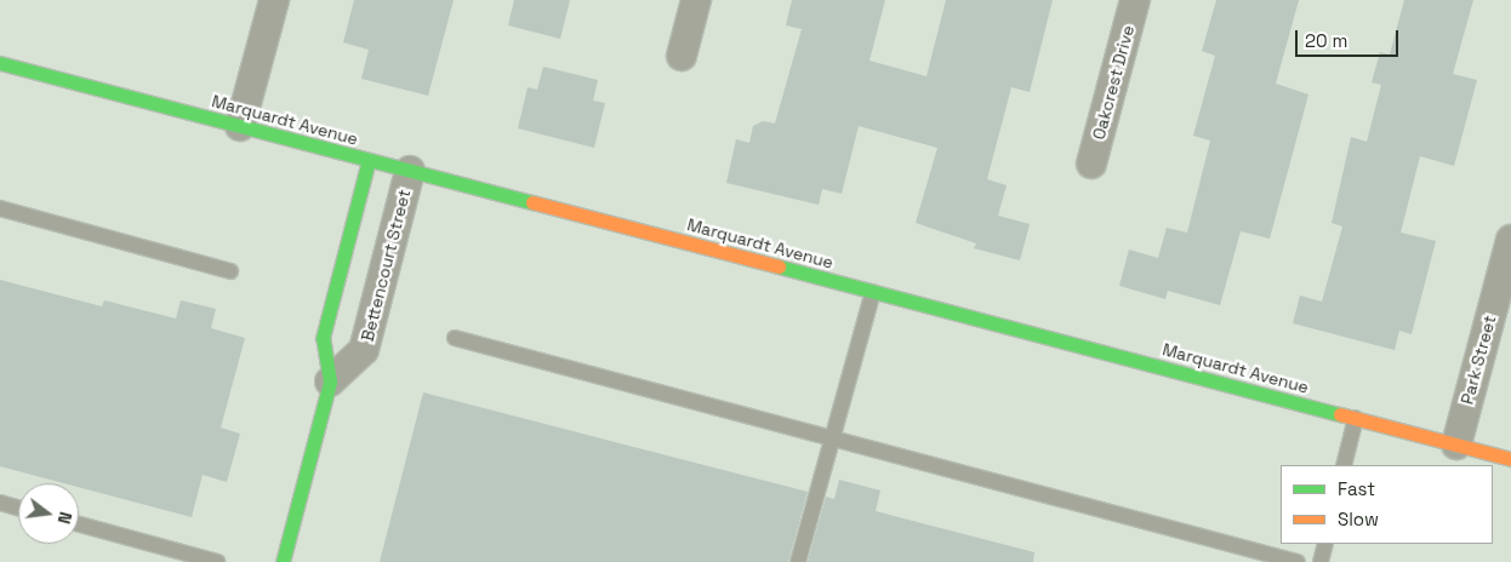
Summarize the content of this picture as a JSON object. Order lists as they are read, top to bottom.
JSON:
{
  "streets": {
    "main road": ["Marquardt Avenue"],
    "street": ["Oakcrest Drive", "Bettencourt Street", "Park Street"]
  },
  "crossings": [
    ["Marquardt Avenue", "Bettencourt Street"],
    ["Marquardt Avenue", "Park Street"]
  ],
  "legend": ["Fast", "Slow"],
  "scale_bar": "20 m",
  "north": "right"
}
